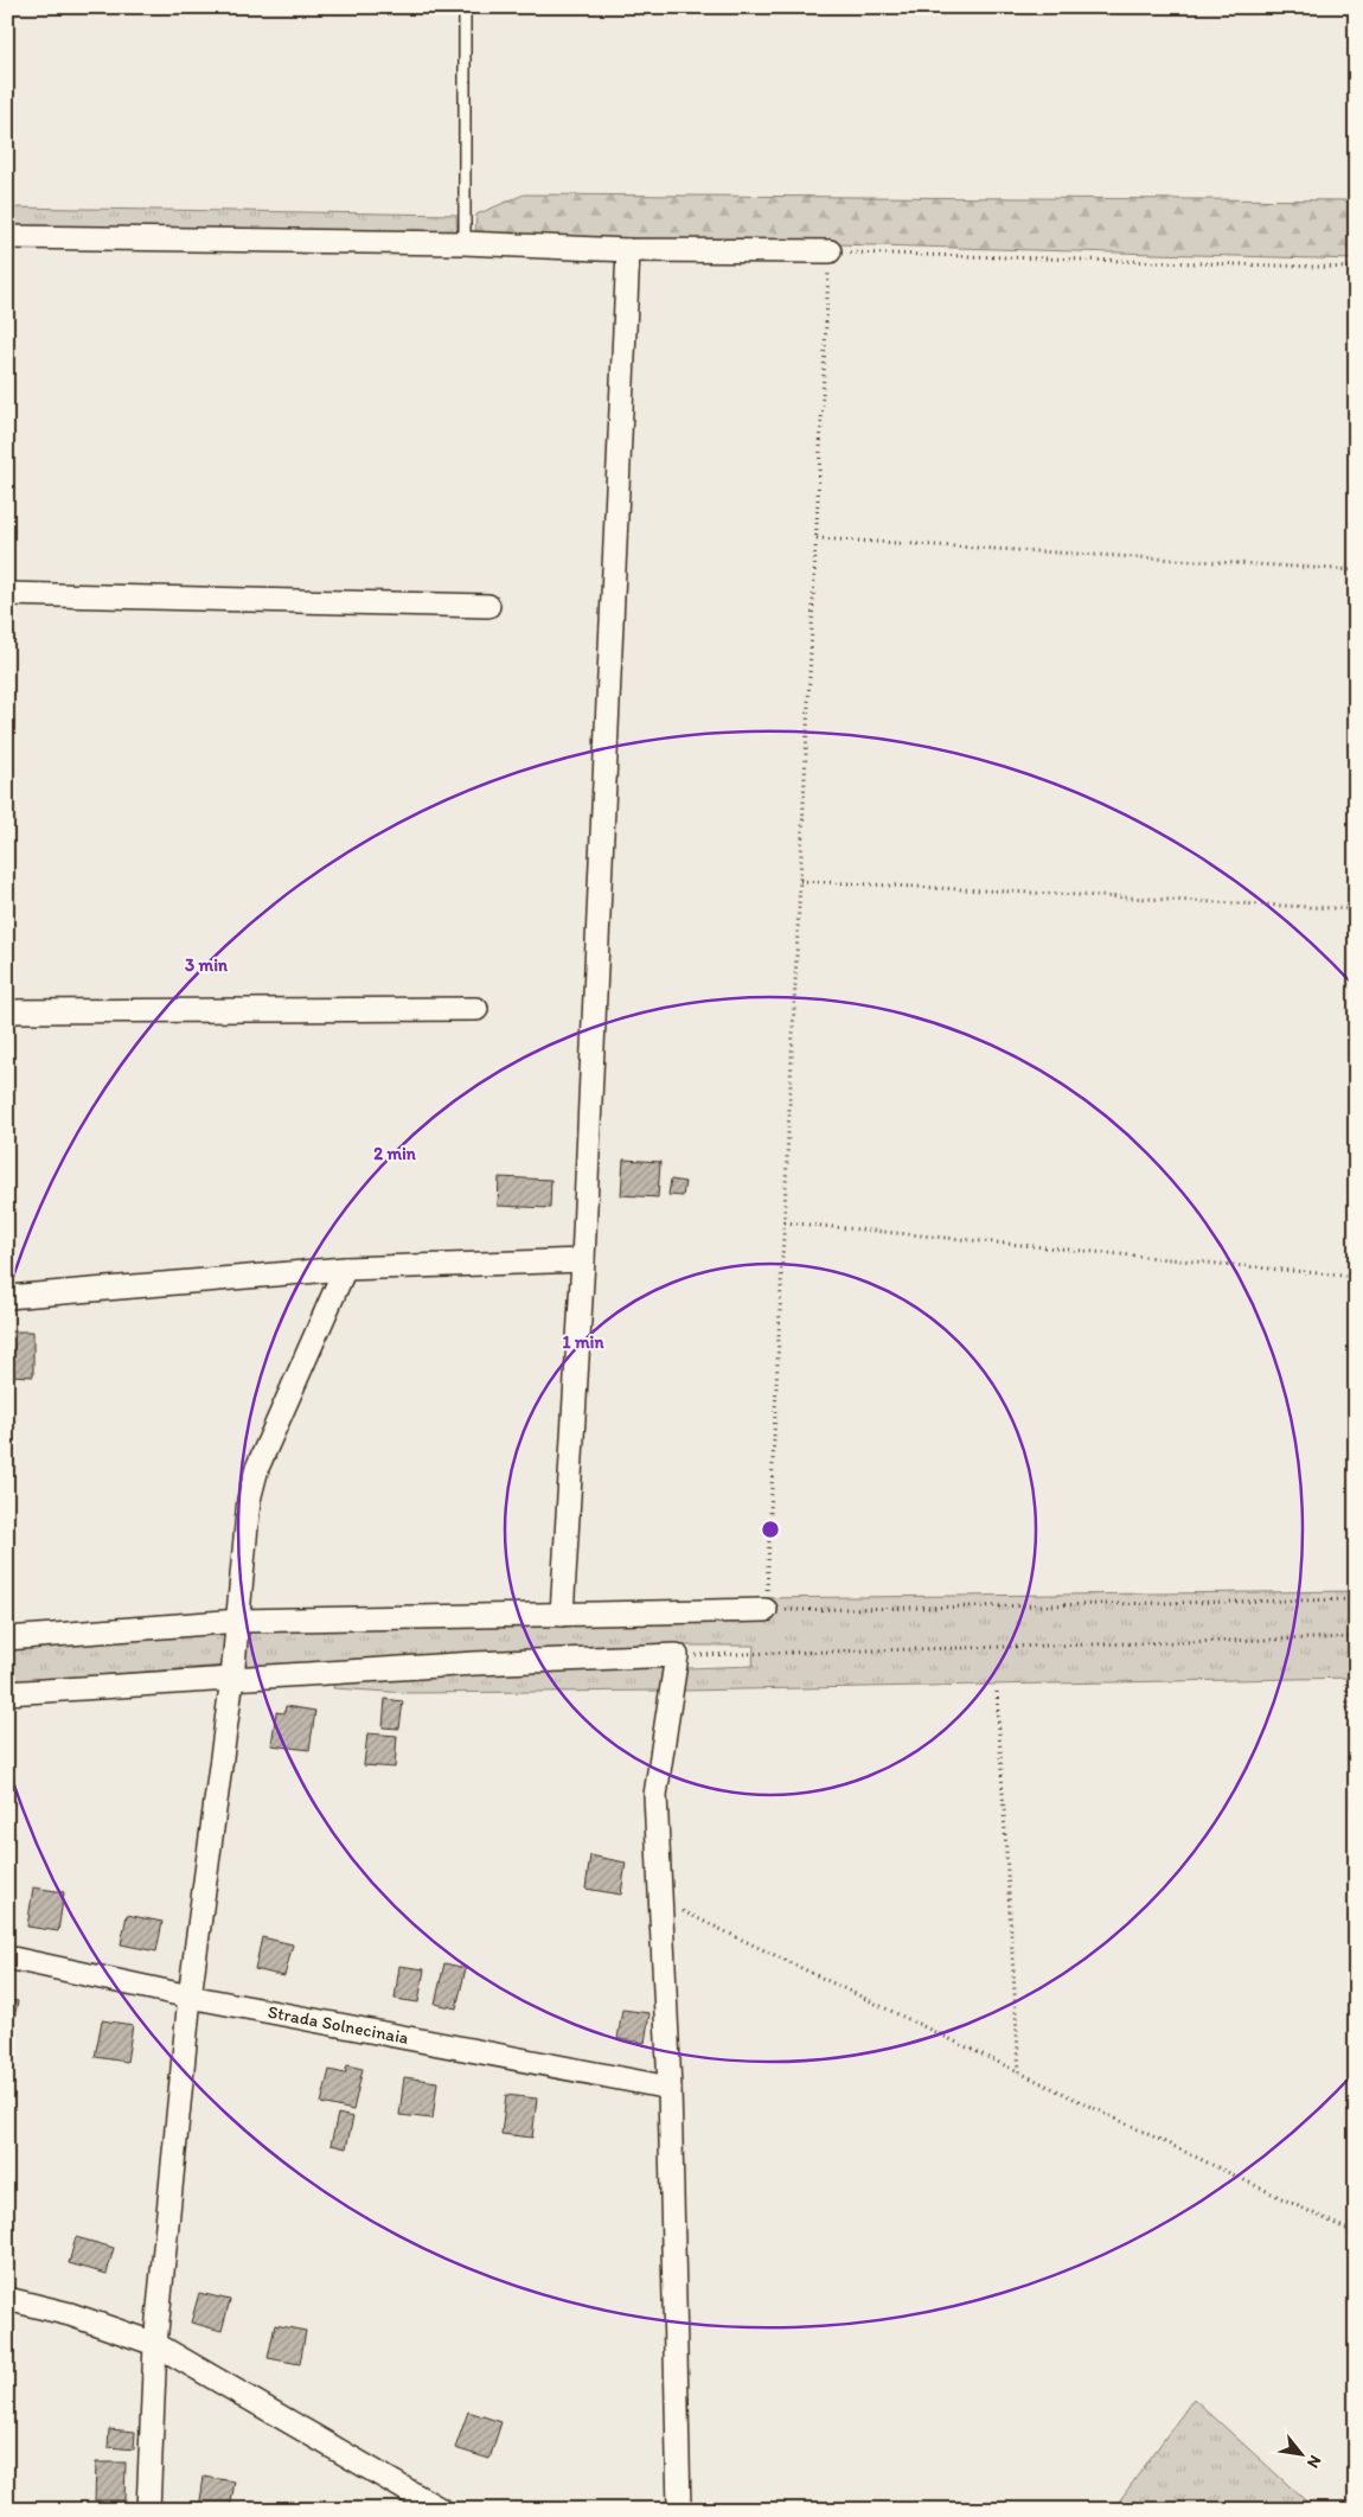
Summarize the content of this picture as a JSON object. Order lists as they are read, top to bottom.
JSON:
{
  "streets": {
    "street": ["Strada Solnecinaia"]
  },
  "north": "bottom right",
  "rings": ["3 min", "2 min", "1 min"]
}
